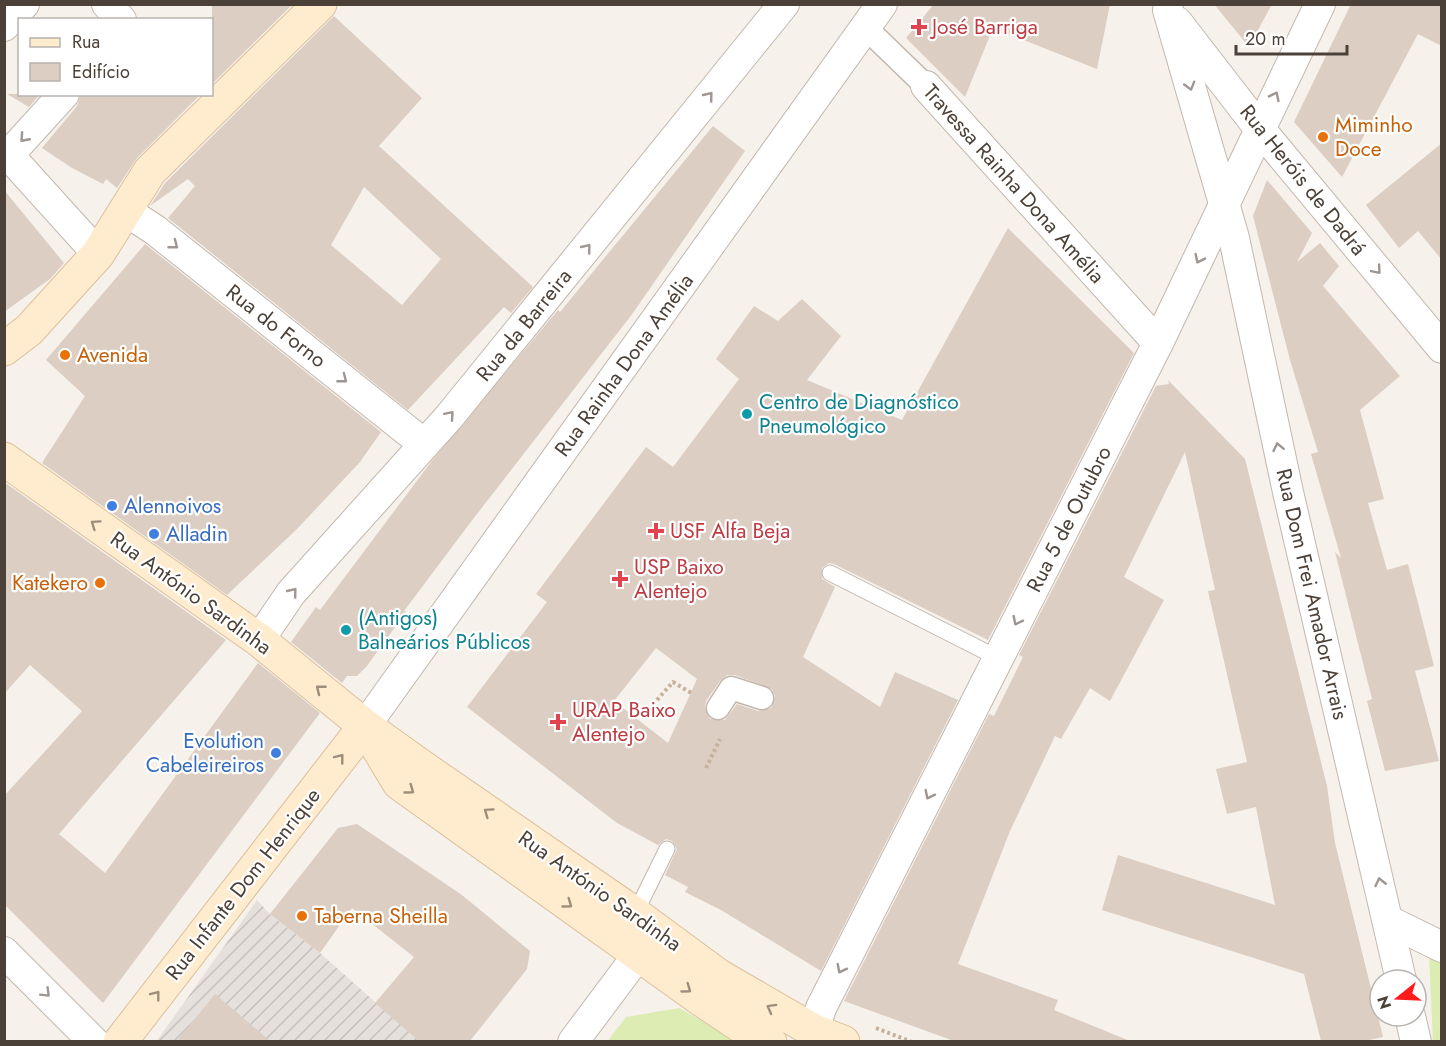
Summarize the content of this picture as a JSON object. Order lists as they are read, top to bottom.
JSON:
{
  "streets": {
    "main road": ["Rua António Sardinha", "Rua Infante Dom Henrique"],
    "street": [
      "Rua Heróis de Dadrá",
      "Travessa Rainha Dona Amélia",
      "Rua da Barreira",
      "Rua do Forno",
      "Rua Rainha Dona Amélia",
      "Rua 5 de Outubro",
      "Rua Dom Frei Amador Arrais"
    ]
  },
  "crossings": [
    ["Rua Heróis de Dadrá", "Rua 5 de Outubro"],
    ["Rua Heróis de Dadrá", "Rua Dom Frei Amador Arrais"],
    ["Travessa Rainha Dona Amélia", "Rua Rainha Dona Amélia"],
    ["Travessa Rainha Dona Amélia", "Rua 5 de Outubro"],
    ["Rua da Barreira", "Rua do Forno"],
    ["Rua da Barreira", "Rua António Sardinha"],
    ["Rua Rainha Dona Amélia", "Rua António Sardinha"],
    ["Rua Rainha Dona Amélia", "Rua Infante Dom Henrique"],
    ["Rua 5 de Outubro", "Rua António Sardinha"],
    ["Rua 5 de Outubro", "Rua Dom Frei Amador Arrais"],
    ["Rua António Sardinha", "Rua Infante Dom Henrique"]
  ],
  "one_way": [
    "Rua Heróis de Dadrá",
    "Rua da Barreira",
    "Rua do Forno",
    "Rua Infante Dom Henrique"
  ],
  "places": {
    "health": [
      "José Barriga",
      "USF Alfa Beja",
      "USP Baixo Alentejo",
      "URAP Baixo Alentejo"
    ],
    "other": [
      "Miminho Doce",
      "Avenida",
      "Centro de Diagnóstico Pneumológico",
      "Alennoivos",
      "Alladin",
      "Katekero",
      "(Antigos) Balneários Públicos",
      "Evolution Cabeleireiros",
      "Taberna Sheilla"
    ]
  },
  "legend": ["Rua", "Edifício"],
  "scale_bar": "20 m",
  "north": "left"
}
